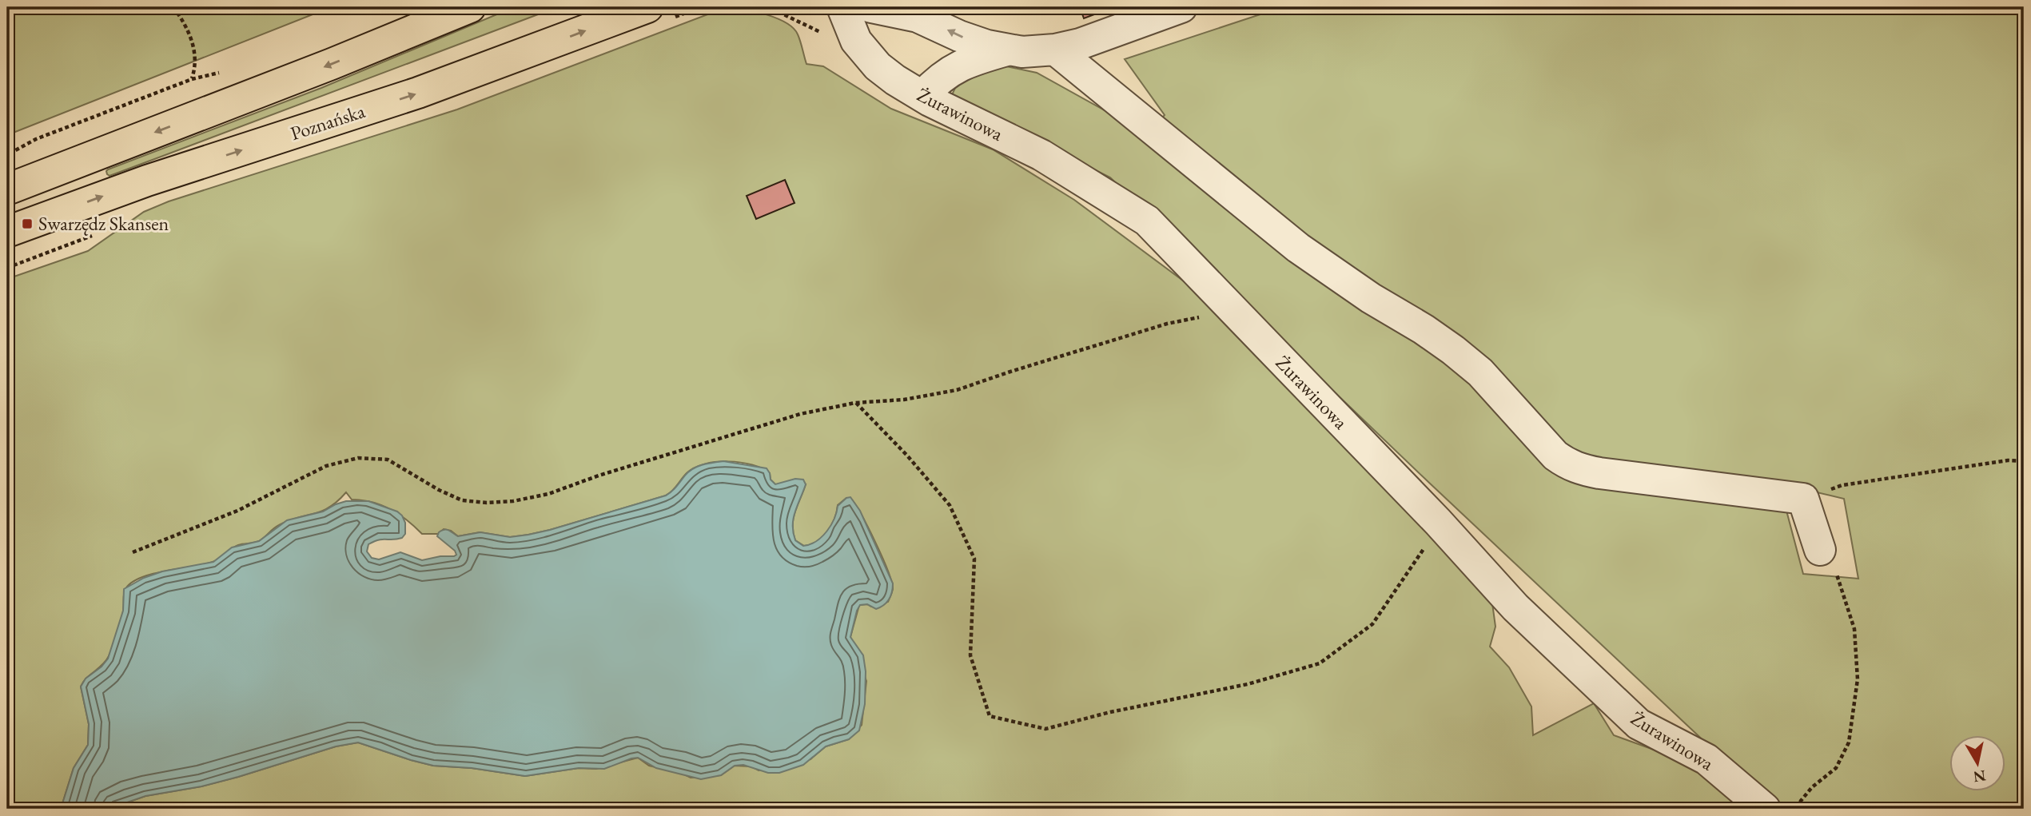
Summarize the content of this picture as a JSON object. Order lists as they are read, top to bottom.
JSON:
{
  "streets": {
    "main road": ["Poznańska"],
    "street": ["Żurawinowa"]
  },
  "places": {
    "transit": ["Swarzędz Skansen"]
  },
  "north": "bottom"
}
